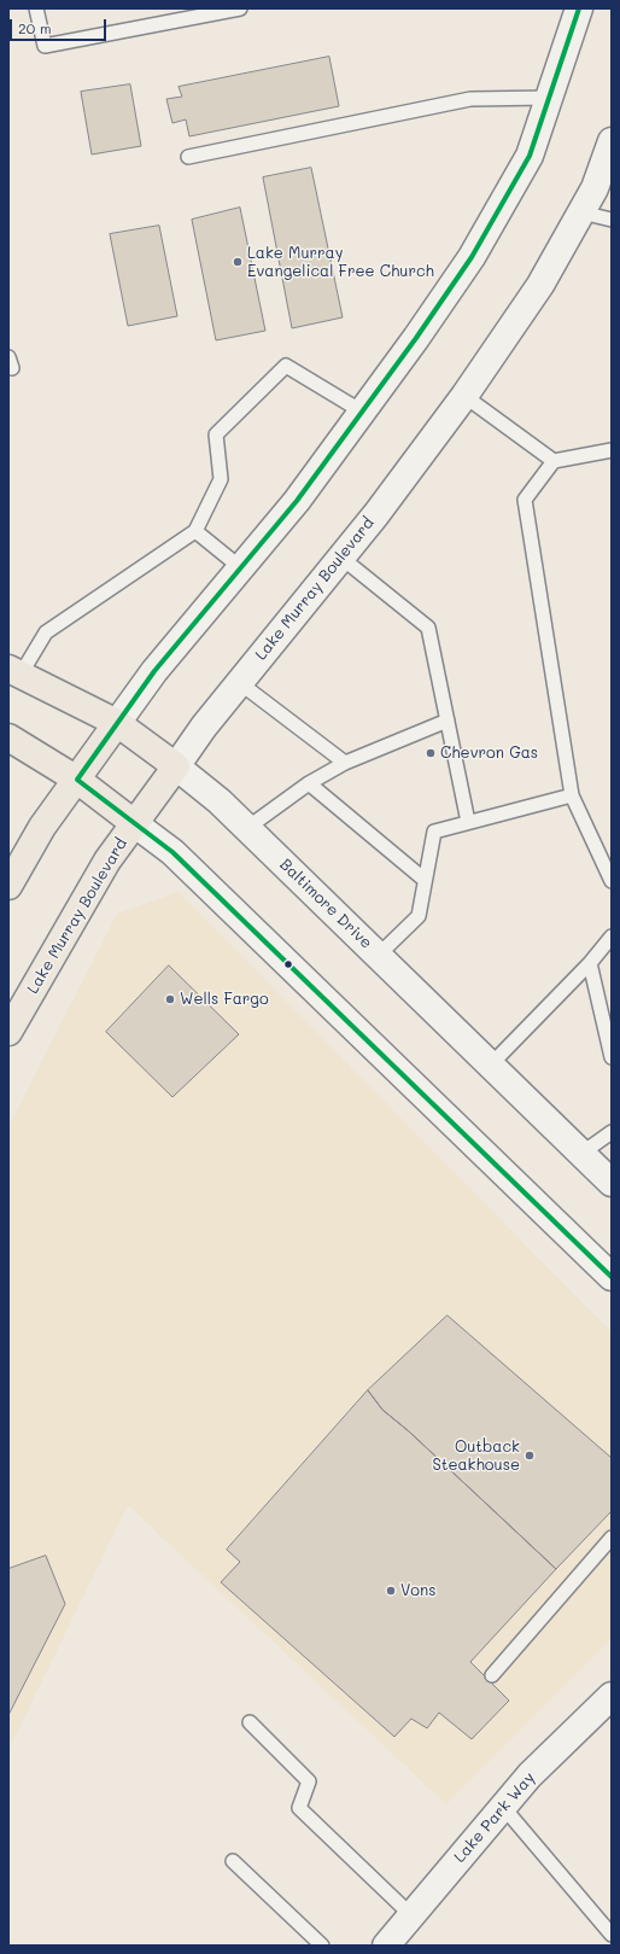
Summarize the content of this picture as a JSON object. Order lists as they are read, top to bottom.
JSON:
{
  "streets": {
    "main road": ["Lake Murray Boulevard", "Baltimore Drive", "Lake Park Way"]
  },
  "crossings": [
    ["Lake Murray Boulevard", "Baltimore Drive"]
  ],
  "places": [
    "Lake Murray Evangelical Free Church",
    "Chevron Gas",
    "Wells Fargo",
    "Outback Steakhouse",
    "Vons"
  ],
  "scale_bar": "20 m"
}
